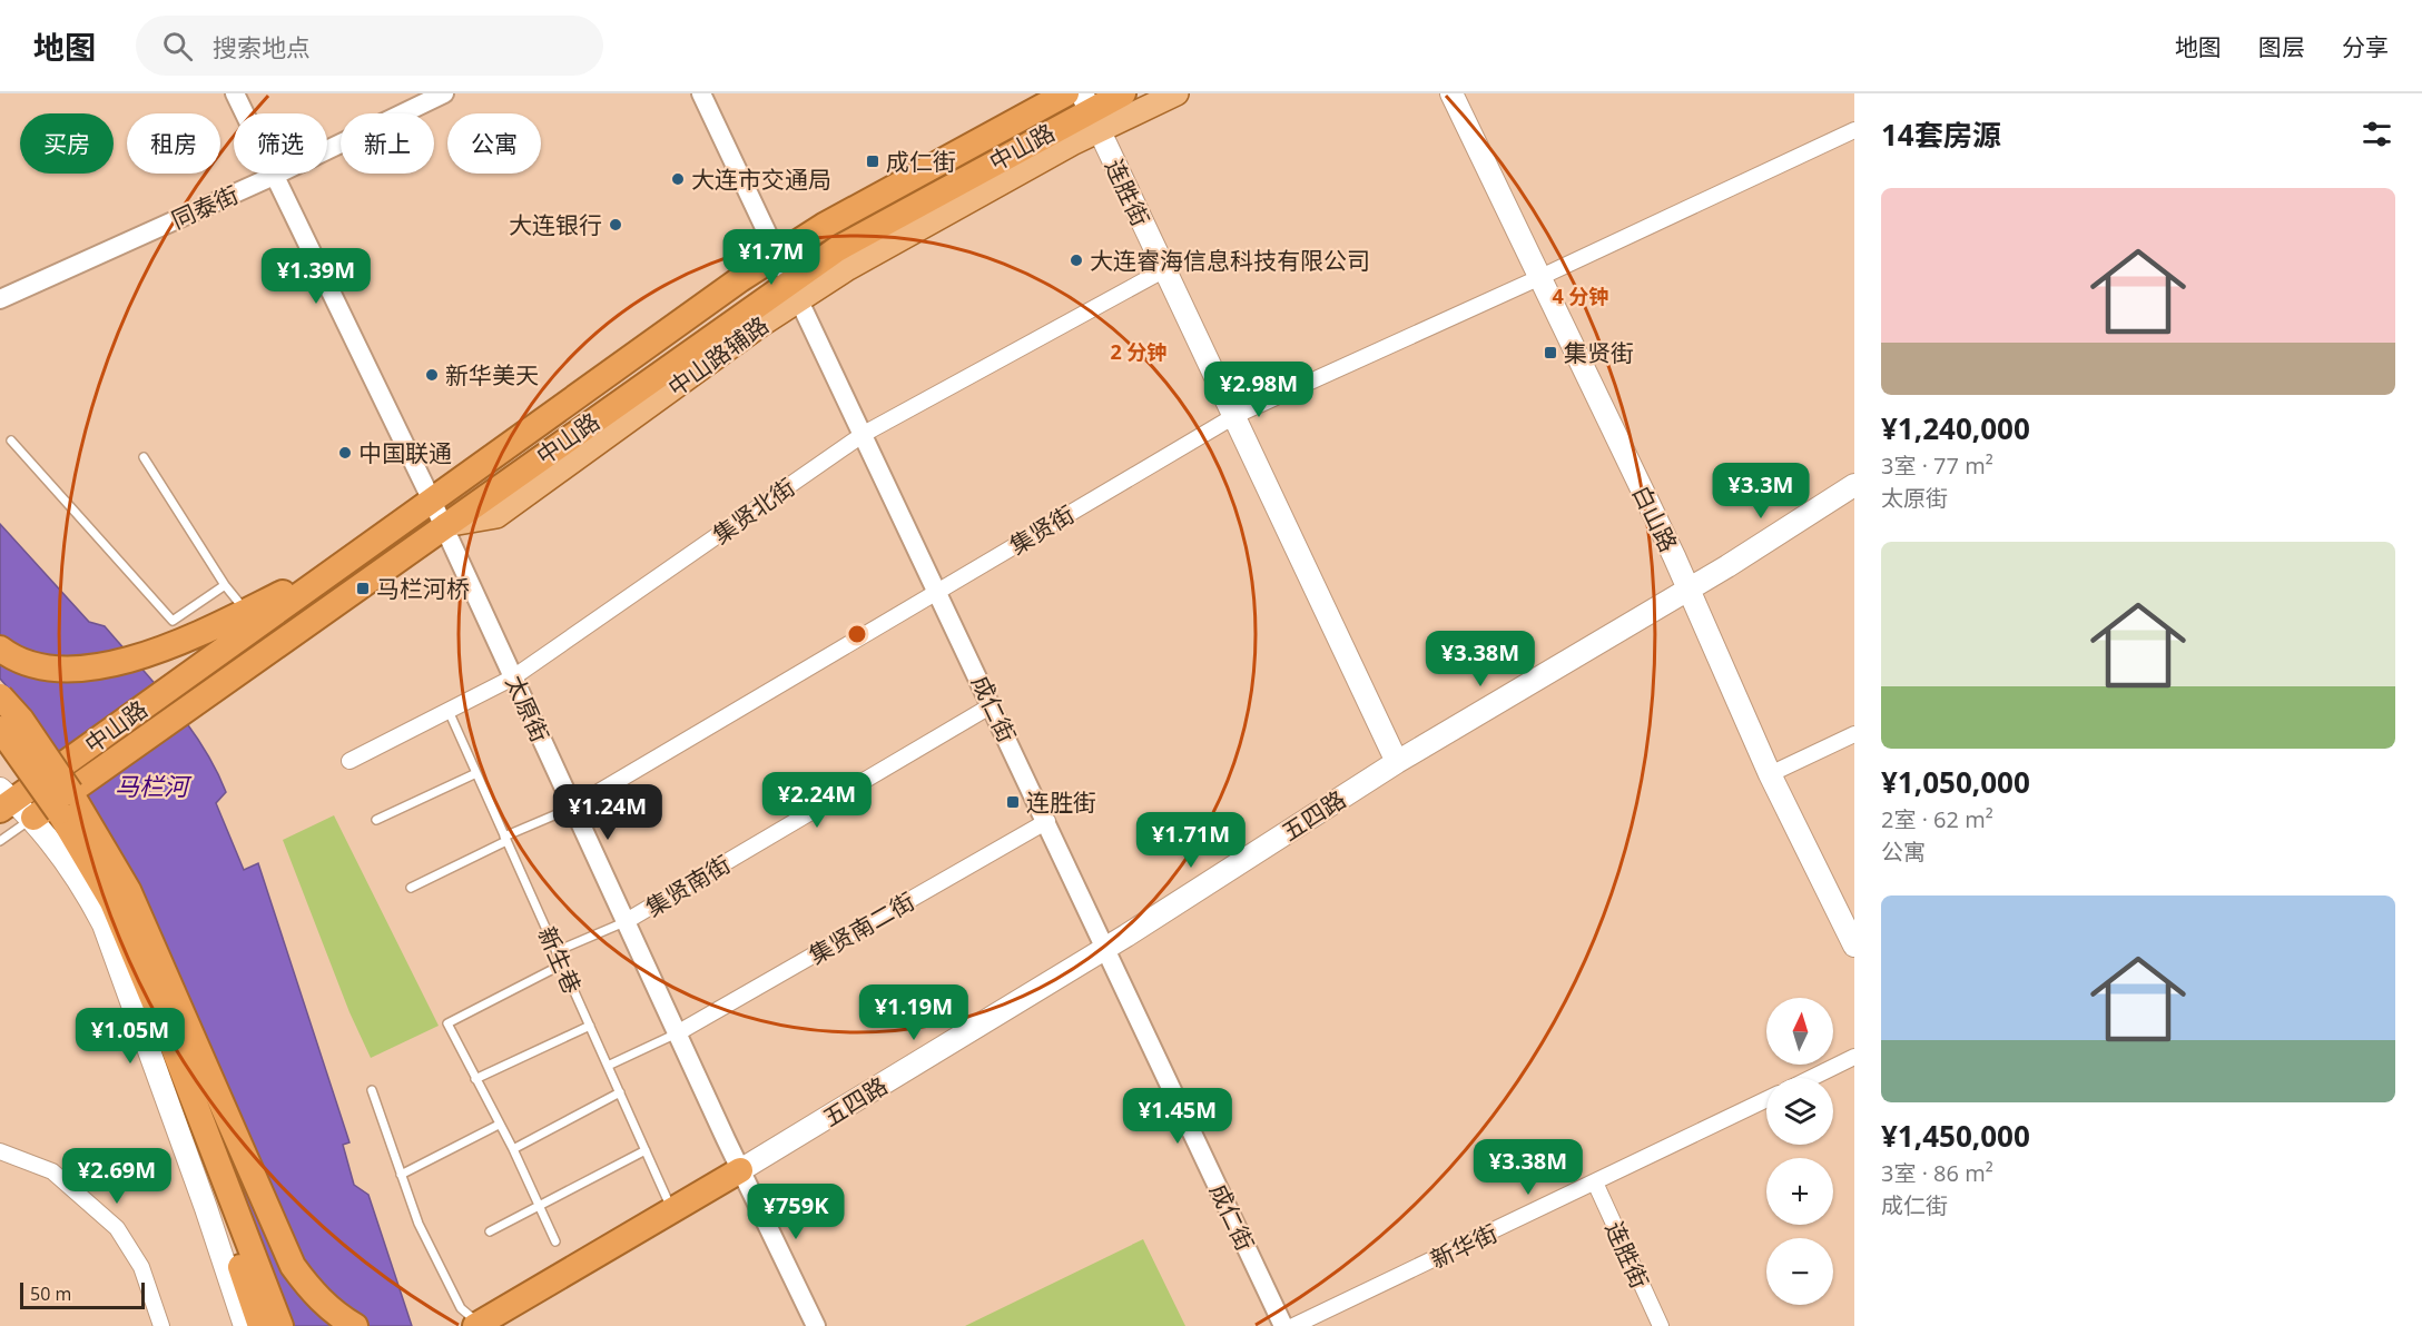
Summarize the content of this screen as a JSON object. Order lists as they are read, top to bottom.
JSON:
{
  "streets": {
    "highway": ["中山路"],
    "main road": ["连胜街", "白山路", "五四路"],
    "street": [
      "同泰街",
      "集贤北街",
      "集贤街",
      "太原街",
      "成仁街",
      "集贤南街",
      "集贤南二街",
      "新华街"
    ],
    "lane": ["新生巷"]
  },
  "crossings": [
    ["中山路", "连胜街"],
    ["中山路", "太原街"],
    ["中山路", "成仁街"],
    ["连胜街", "集贤北街"],
    ["连胜街", "集贤街"],
    ["连胜街", "五四路"],
    ["连胜街", "新华街"],
    ["同泰街", "太原街"],
    ["集贤北街", "太原街"],
    ["集贤北街", "成仁街"],
    ["集贤北街", "新生巷"],
    ["白山路", "集贤街"],
    ["白山路", "五四路"],
    ["集贤街", "太原街"],
    ["集贤街", "成仁街"],
    ["太原街", "五四路"],
    ["太原街", "集贤南街"],
    ["太原街", "集贤南二街"],
    ["成仁街", "五四路"],
    ["成仁街", "集贤南街"],
    ["成仁街", "集贤南二街"]
  ],
  "water": ["马栏河"],
  "places": {
    "transit": [
      "成仁街",
      "集贤街",
      "马栏河桥",
      "连胜街"
    ],
    "other": [
      "大连市交通局",
      "大连银行",
      "大连睿海信息科技有限公司",
      "新华美天",
      "中国联通"
    ]
  },
  "scale_bar": "50 m",
  "north": "top",
  "page": {
    "header": "地图",
    "search": "搜索地点",
    "nav": ["地图", "图层", "分享"],
    "heading": "14套房源",
    "chip": [
      "买房",
      "租房",
      "筛选",
      "新上",
      "公寓"
    ],
    "list": [
      {
        "name": "¥1,240,000",
        "note": "3室 · 77 m² · 太原街"
      },
      {
        "name": "¥1,050,000",
        "note": "2室 · 62 m² · 公寓"
      },
      {
        "name": "¥1,450,000",
        "note": "3室 · 86 m² · 成仁街"
      }
    ],
    "price": [
      "¥1.7M",
      "¥1.39M",
      "¥2.98M",
      "¥3.3M",
      "¥3.38M",
      "¥2.24M",
      "¥1.24M",
      "¥1.71M",
      "¥1.19M",
      "¥1.05M",
      "¥1.45M",
      "¥3.38M",
      "¥2.69M",
      "¥759K"
    ],
    "map_buttons": ["+", "−"],
    "scale": "50 m"
  },
  "rings": ["4 分钟", "2 分钟"]
}
